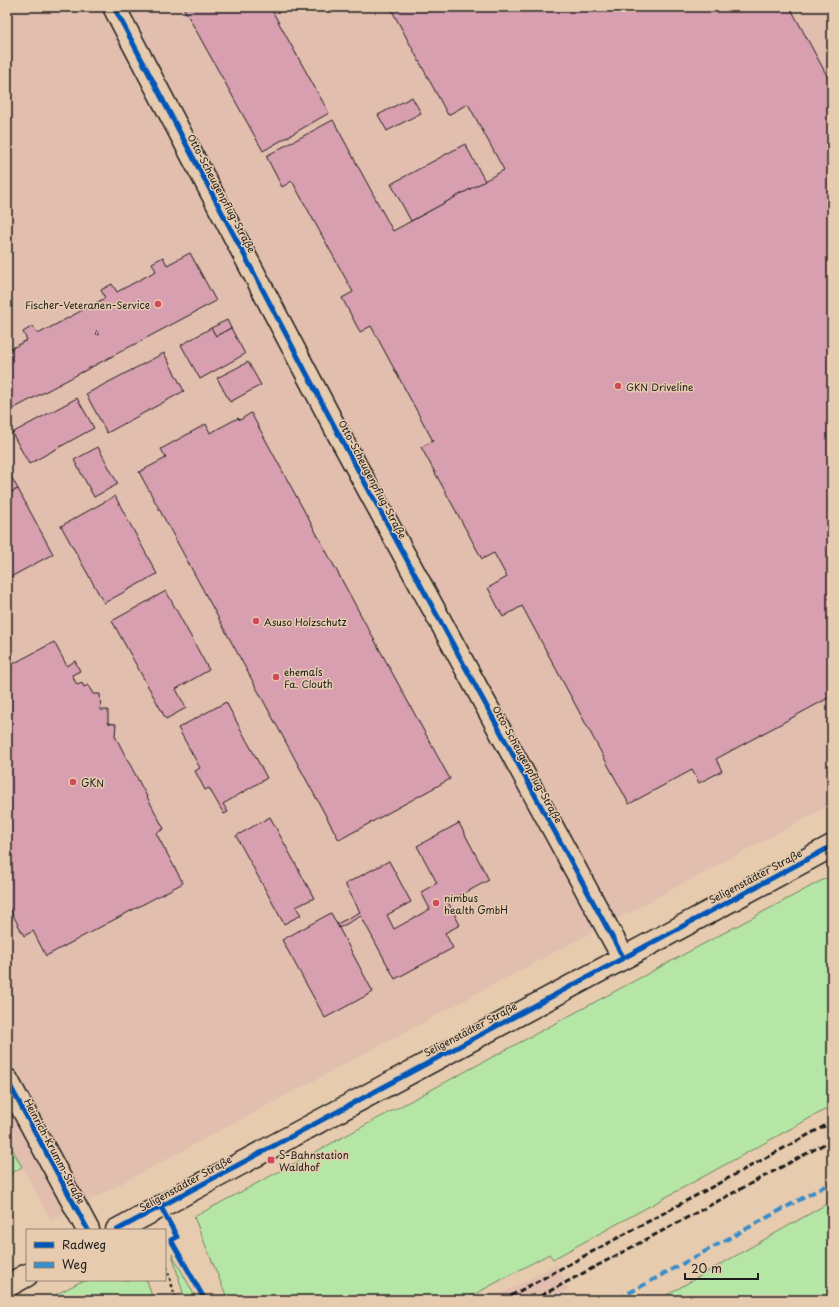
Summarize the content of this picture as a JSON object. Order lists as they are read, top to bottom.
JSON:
{
  "streets": {
    "street": ["Otto-Scheugenpflug-Straße", "Seligenstädter Straße", "Heinrich-Krumm-Straße"]
  },
  "crossings": [
    ["Otto-Scheugenpflug-Straße", "Seligenstädter Straße"]
  ],
  "places": {
    "other": [
      "Fischer-Veteranen-Service",
      "GKN Driveline",
      "Asuso Holzschutz",
      "ehemals Fa. Clouth",
      "GKN",
      "nimbus health GmbH"
    ],
    "transit": ["S-Bahnstation Waldhof"]
  },
  "house_numbers": ["4"],
  "legend": ["Radweg", "Weg"],
  "scale_bar": "20 m"
}
